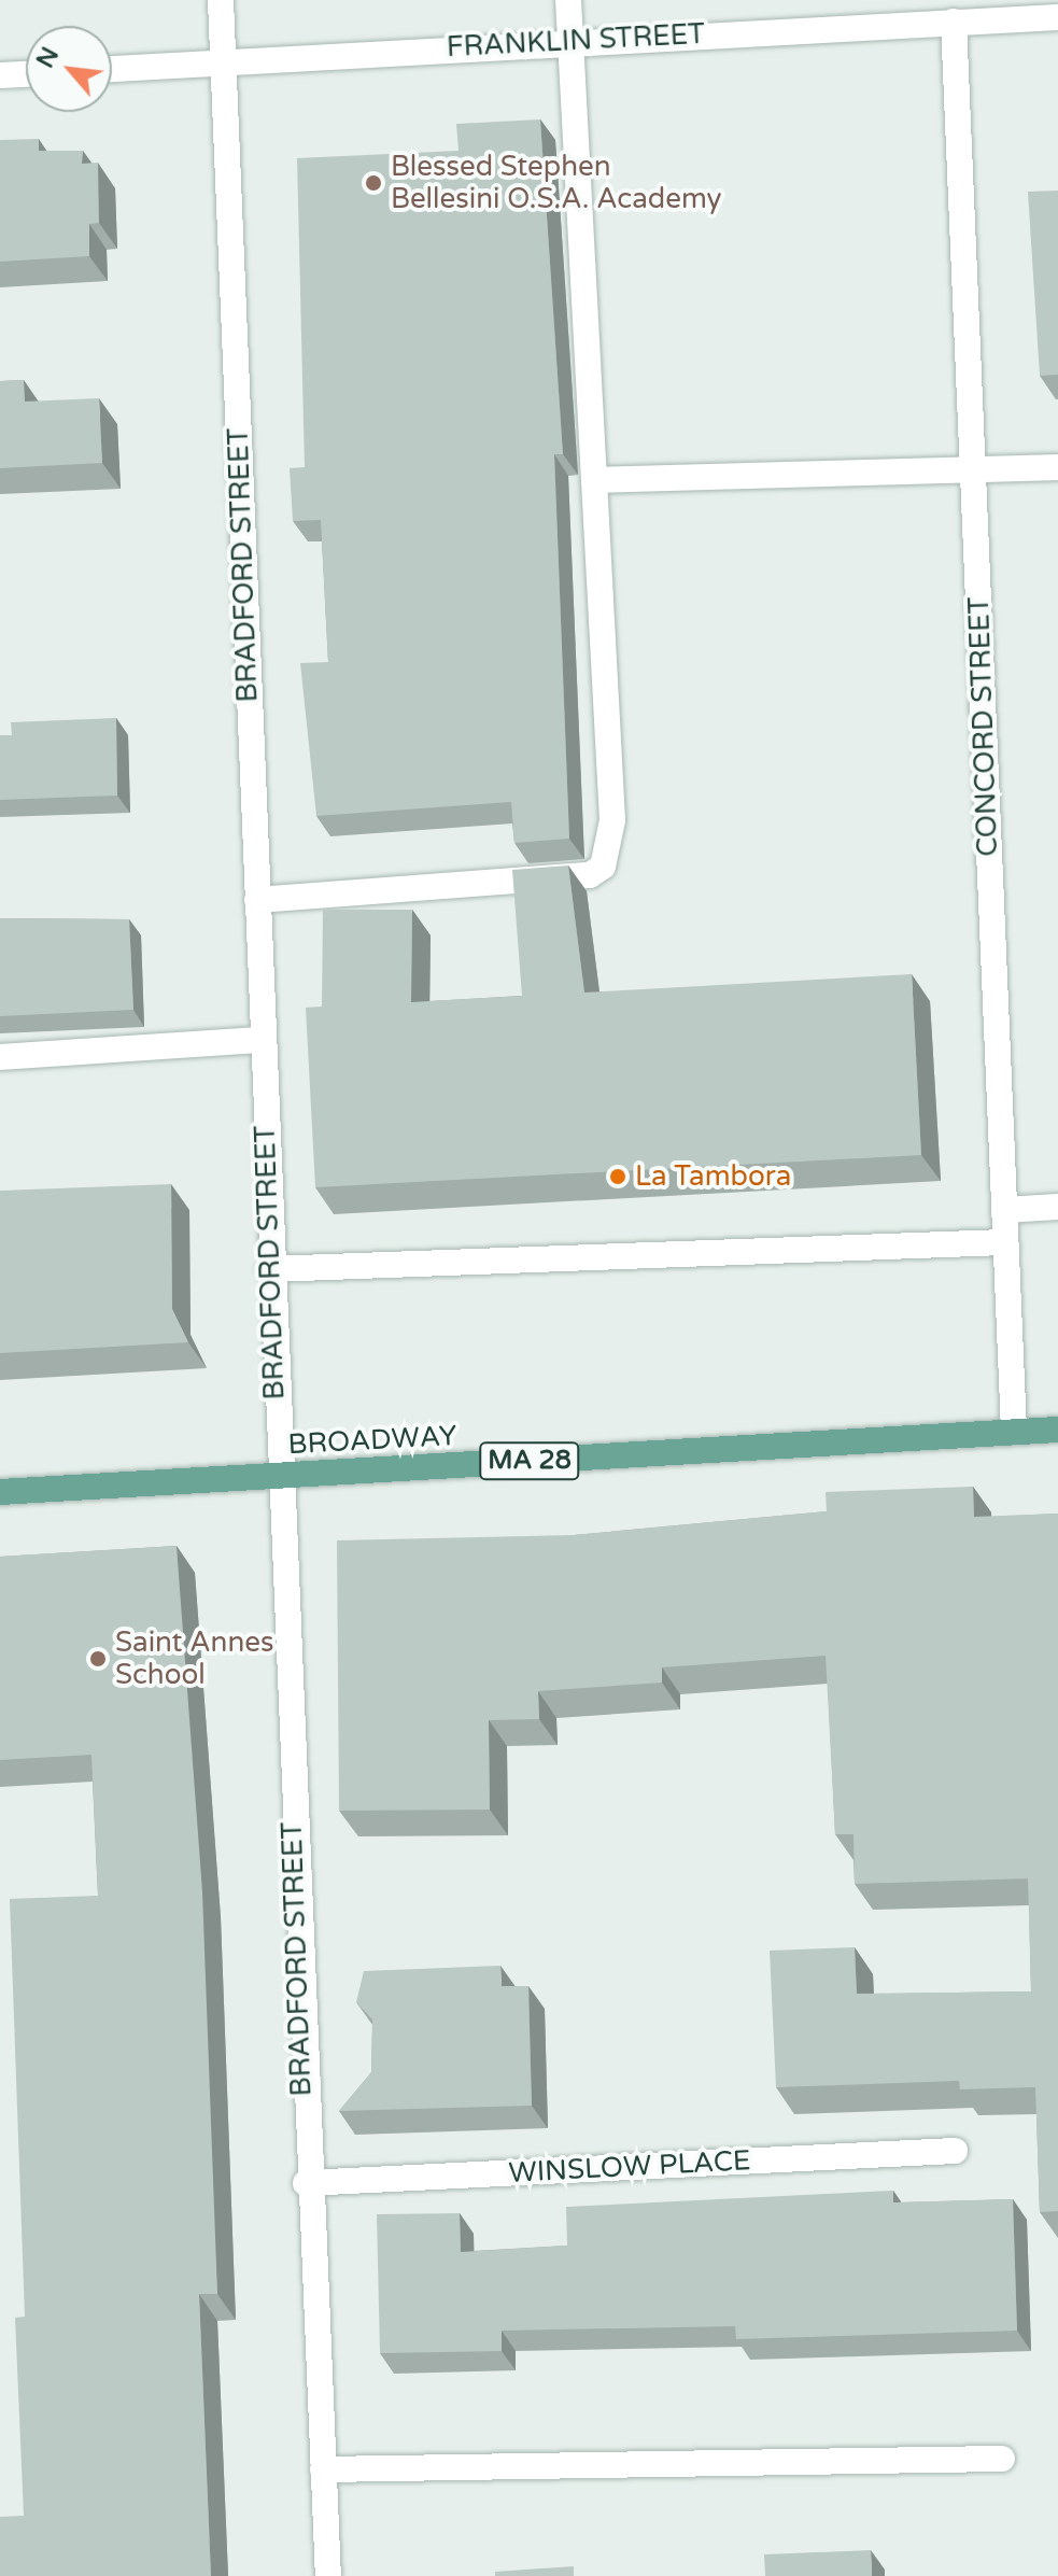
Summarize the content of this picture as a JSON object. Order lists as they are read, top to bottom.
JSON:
{
  "streets": {
    "main road": ["BROADWAY", "MA 28"],
    "street": [
      "FRANKLIN STREET",
      "BRADFORD STREET",
      "CONCORD STREET",
      "WINSLOW PLACE"
    ]
  },
  "crossings": [
    ["FRANKLIN STREET", "BRADFORD STREET"],
    ["FRANKLIN STREET", "CONCORD STREET"],
    ["BRADFORD STREET", "BROADWAY"],
    ["BRADFORD STREET", "WINSLOW PLACE"],
    ["CONCORD STREET", "BROADWAY"]
  ],
  "places": ["Blessed Stephen Bellesini O.S.A. Academy", "La Tambora", "Saint Annes School"],
  "north": "top left"
}
